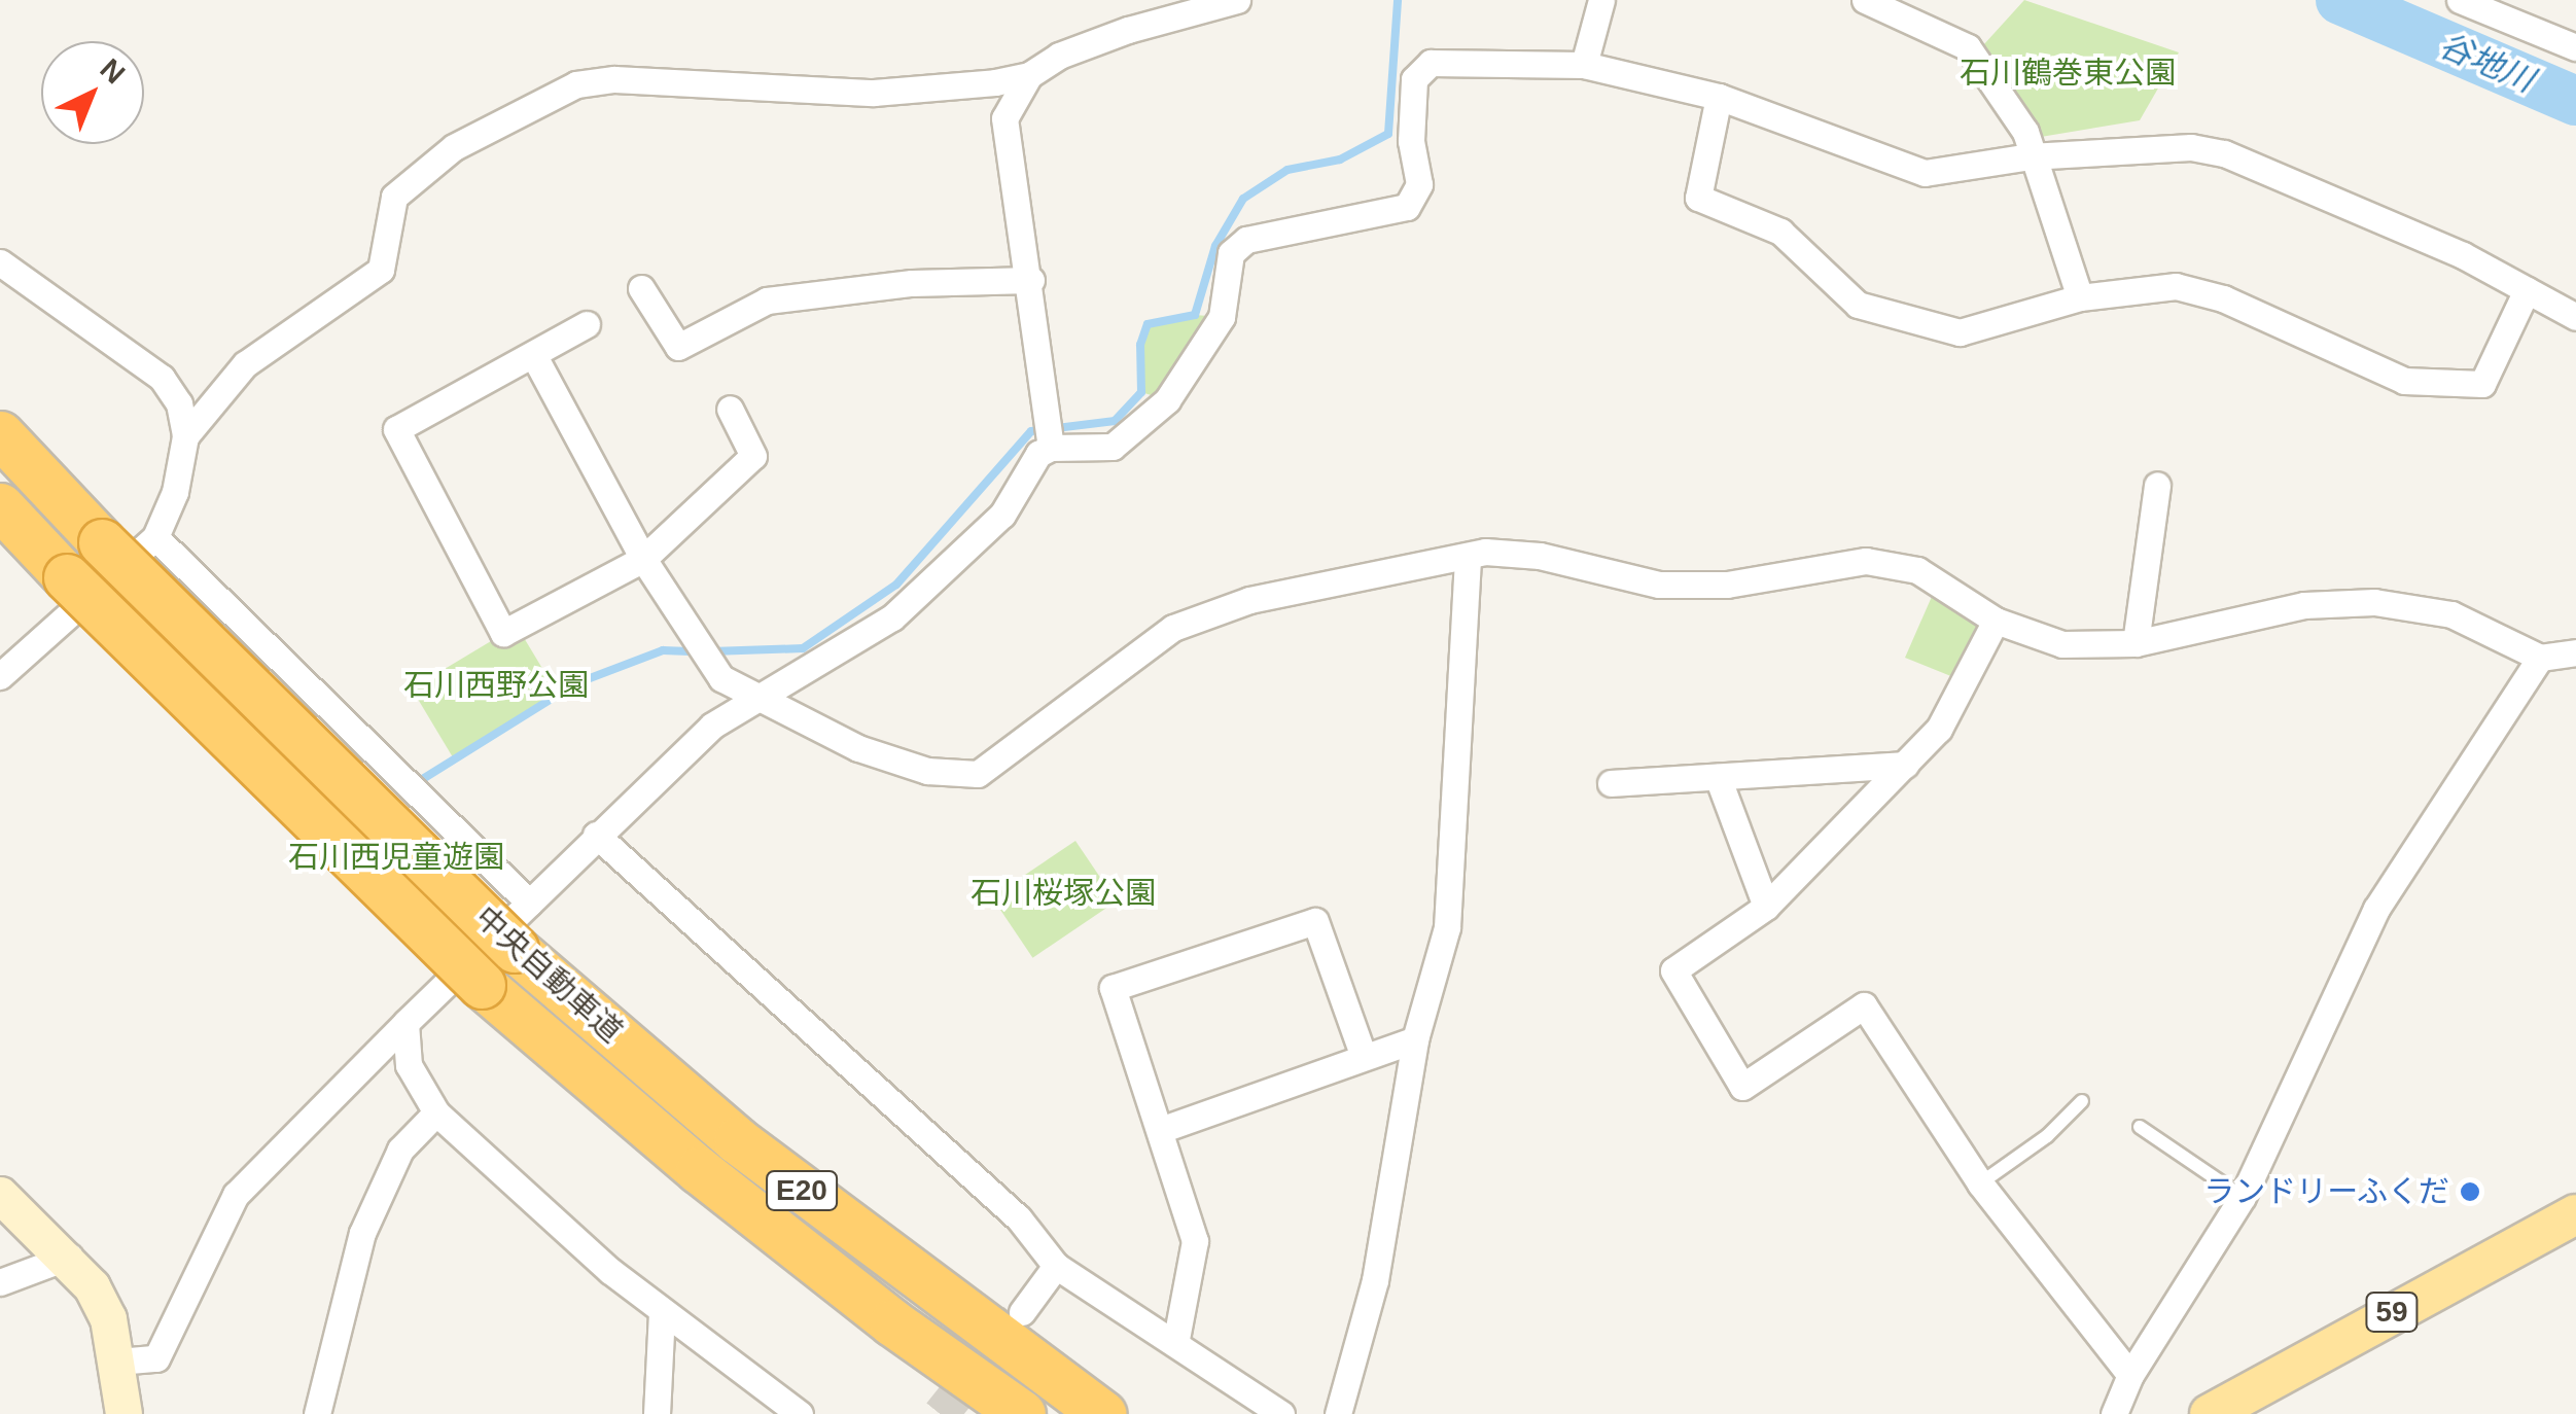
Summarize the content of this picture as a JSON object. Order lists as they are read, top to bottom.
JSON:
{
  "streets": {
    "highway": ["中央自動車道", "E20"],
    "main road": ["59"]
  },
  "water": ["谷地川"],
  "parks": [
    "石川鶴巻東公園",
    "石川西野公園",
    "石川西児童遊園",
    "石川桜塚公園"
  ],
  "places": ["ランドリーふくだ"],
  "north": "top right"
}
